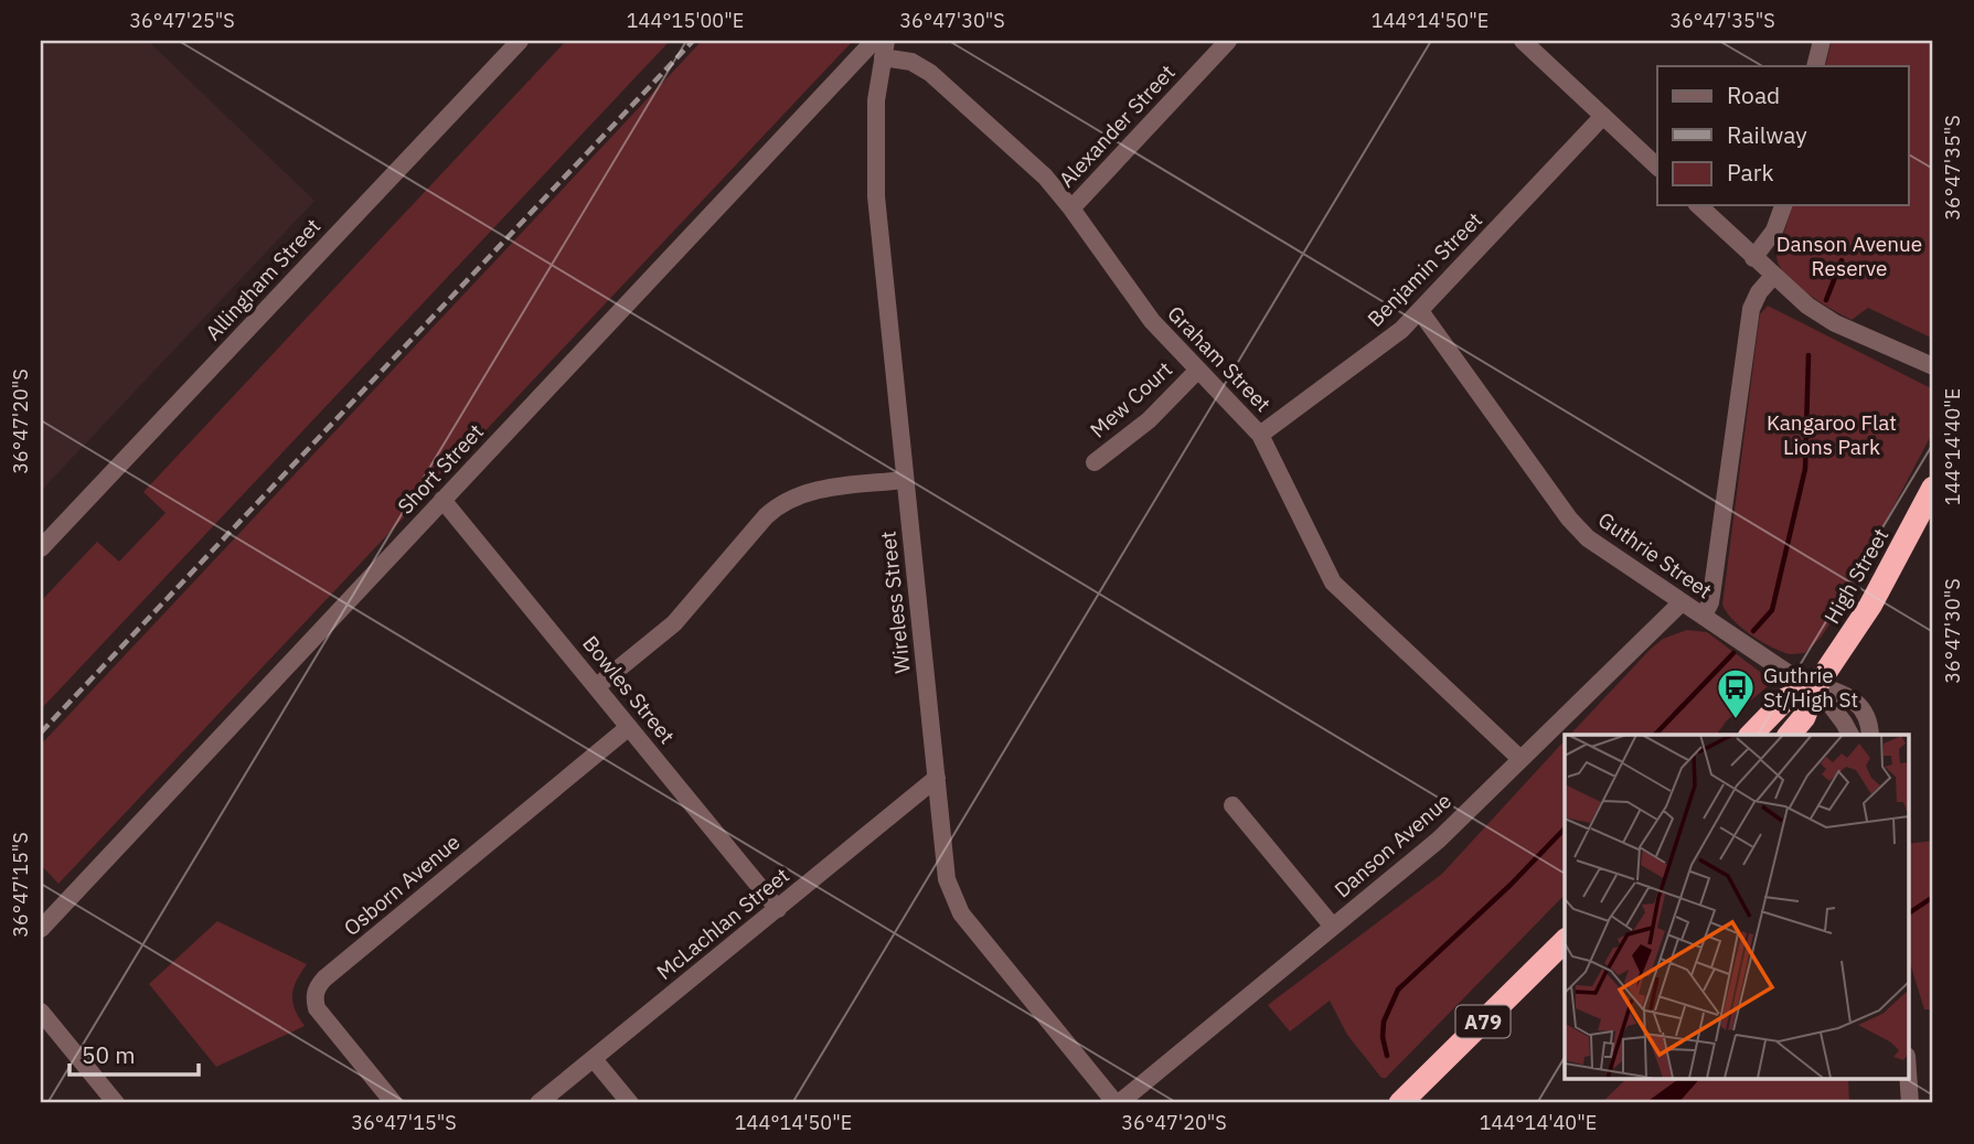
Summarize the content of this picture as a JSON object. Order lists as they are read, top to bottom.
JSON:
{
  "streets": {
    "highway": ["High Street", "A79"],
    "street": [
      "Alexander Street",
      "Benjamin Street",
      "Allingham Street",
      "Graham Street",
      "Mew Court",
      "Short Street",
      "Guthrie Street",
      "Wireless Street",
      "Bowles Street",
      "Danson Avenue",
      "Osborn Avenue",
      "McLachlan Street"
    ]
  },
  "crossings": [
    ["Alexander Street", "Graham Street"],
    ["Benjamin Street", "Graham Street"],
    ["Benjamin Street", "Guthrie Street"],
    ["Graham Street", "Mew Court"],
    ["Graham Street", "Short Street"],
    ["Graham Street", "Wireless Street"],
    ["Graham Street", "Danson Avenue"],
    ["Short Street", "Wireless Street"],
    ["Short Street", "Bowles Street"],
    ["Guthrie Street", "High Street"],
    ["Guthrie Street", "Danson Avenue"],
    ["Wireless Street", "Danson Avenue"],
    ["Wireless Street", "McLachlan Street"],
    ["Bowles Street", "Osborn Avenue"],
    ["Bowles Street", "McLachlan Street"]
  ],
  "parks": ["Danson Avenue Reserve", "Kangaroo Flat Lions Park"],
  "places": {
    "bus stop": ["Guthrie St/High St"]
  },
  "legend": ["Road", "Railway", "Park"],
  "scale_bar": "50 m",
  "coordinates": [
    "36°47'25\"S",
    "144°15'00\"E",
    "36°47'30\"S",
    "144°14'50\"E",
    "36°47'35\"S",
    "36°47'20\"S",
    "144°14'40\"E",
    "36°47'15\"S"
  ]
}
